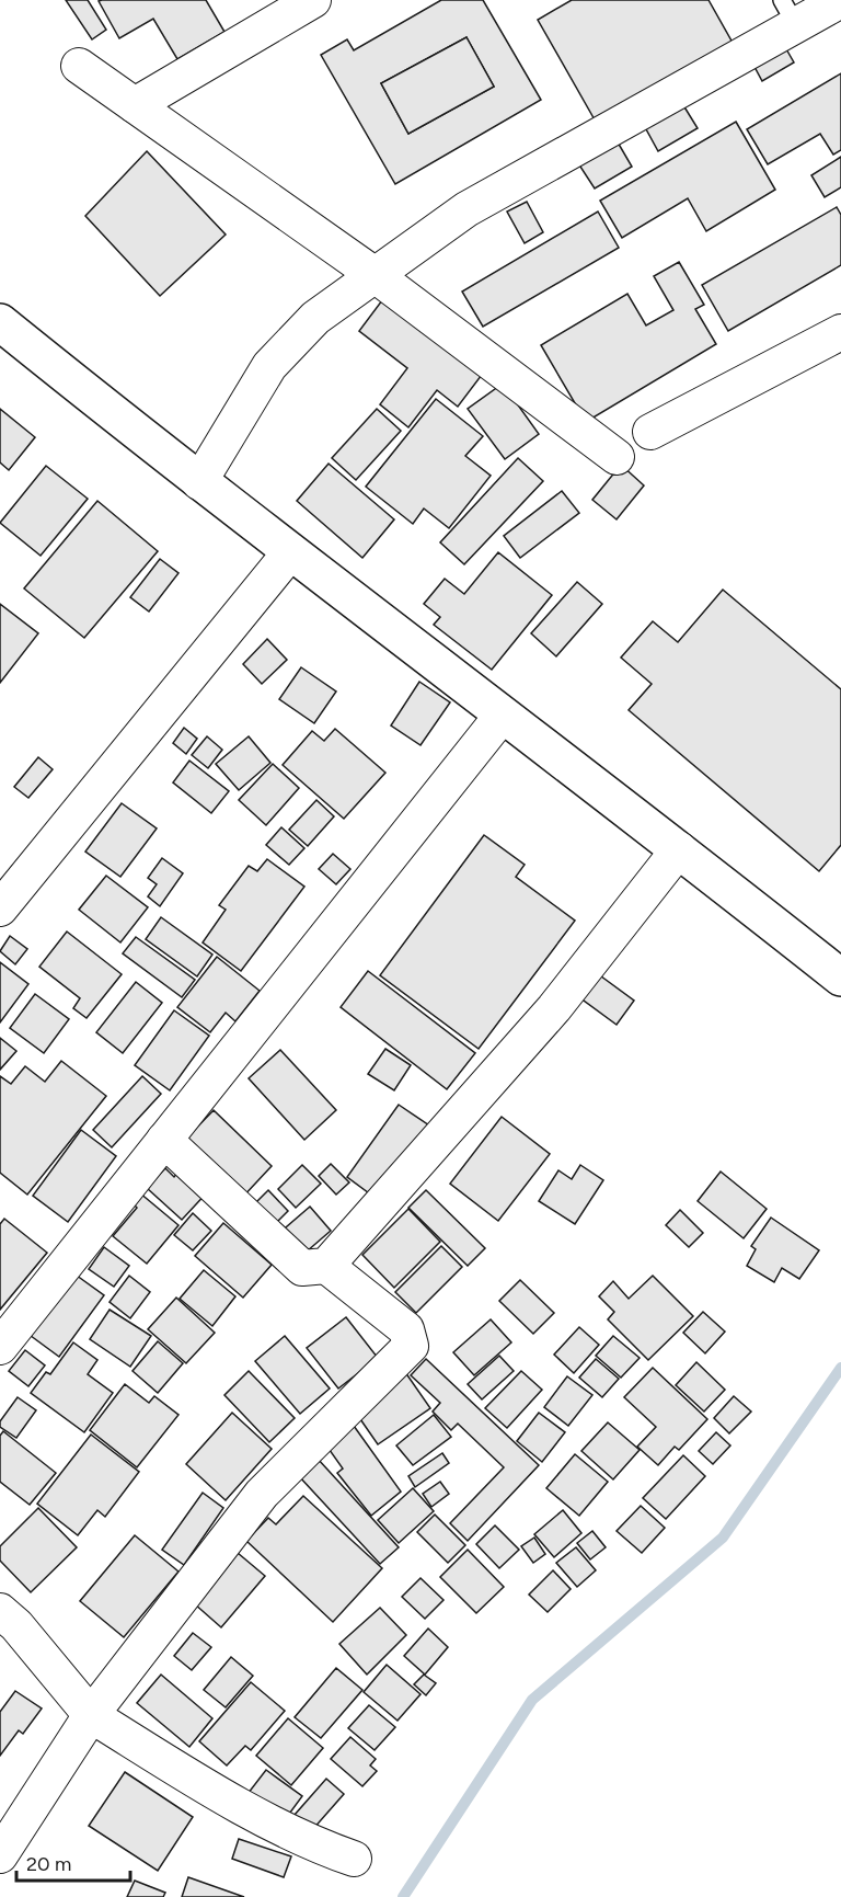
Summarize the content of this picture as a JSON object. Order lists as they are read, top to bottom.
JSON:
{
  "scale_bar": "20 m"
}
